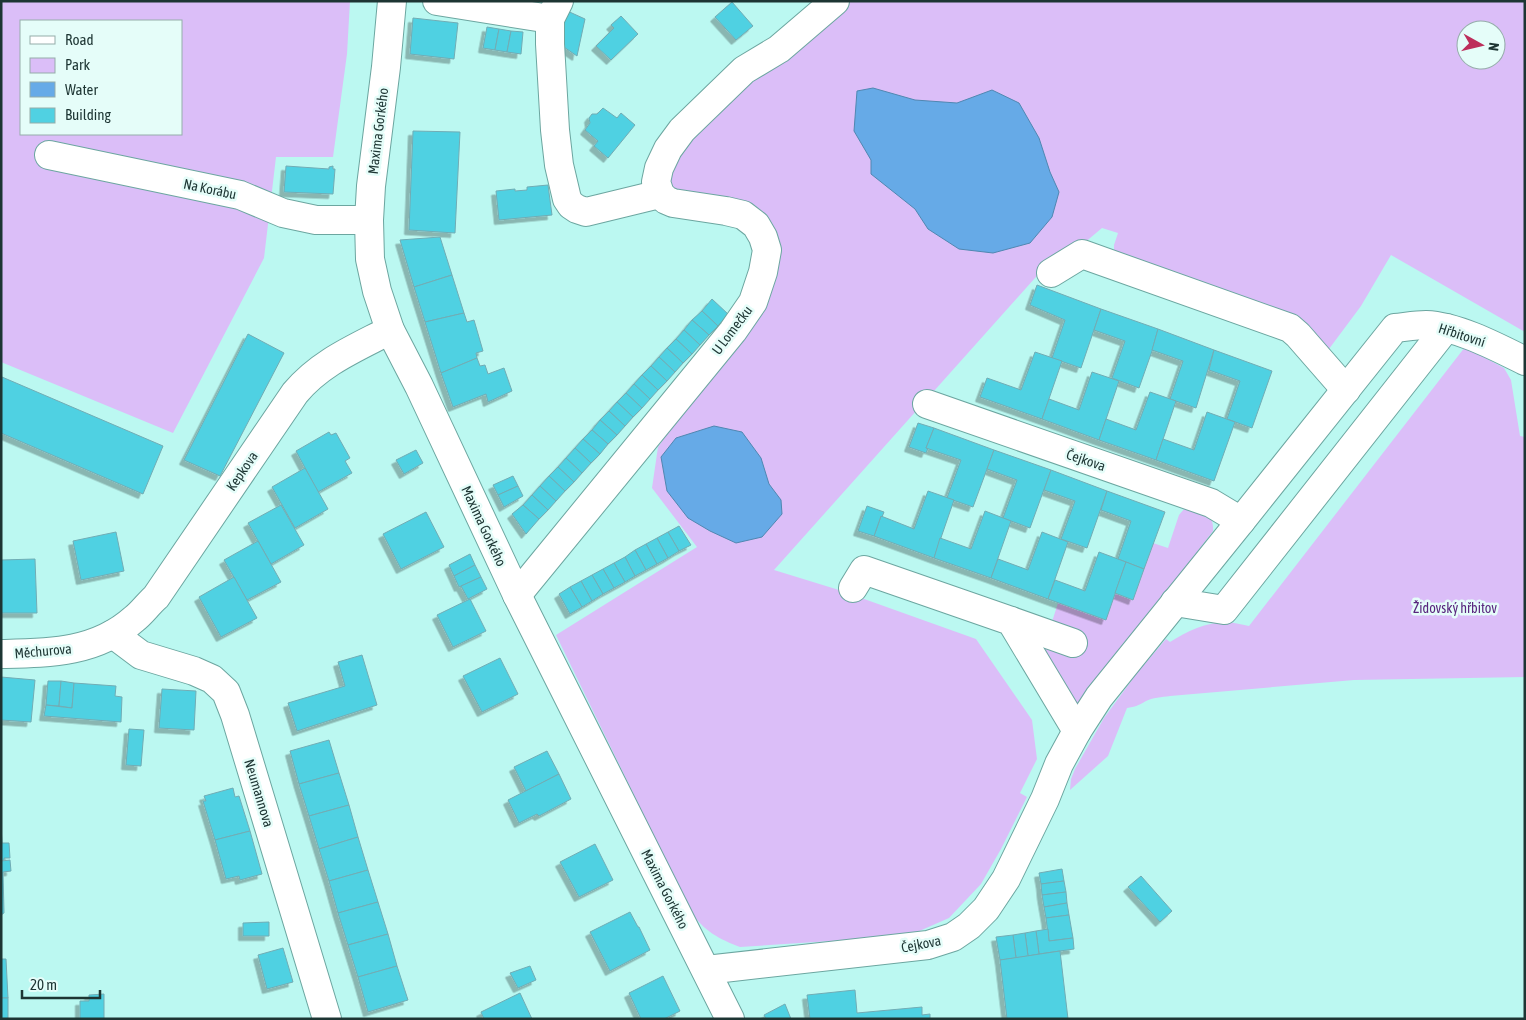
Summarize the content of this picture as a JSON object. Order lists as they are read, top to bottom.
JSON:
{
  "streets": {
    "street": [
      "Maxima Gorkého",
      "Na Korábu",
      "U Lomečku",
      "Hřbitovní",
      "Čejkova",
      "Kepkova",
      "Měchurova",
      "Neumannova"
    ]
  },
  "crossings": [
    ["Maxima Gorkého", "Na Korábu"],
    ["Maxima Gorkého", "U Lomečku"],
    ["Maxima Gorkého", "Čejkova"],
    ["Maxima Gorkého", "Kepkova"],
    ["Hřbitovní", "Čejkova"],
    ["Kepkova", "Měchurova"],
    ["Kepkova", "Neumannova"],
    ["Měchurova", "Neumannova"]
  ],
  "parks": ["Židovský hřbitov"],
  "legend": [
    "Road",
    "Park",
    "Water",
    "Building"
  ],
  "scale_bar": "20 m",
  "north": "right"
}
